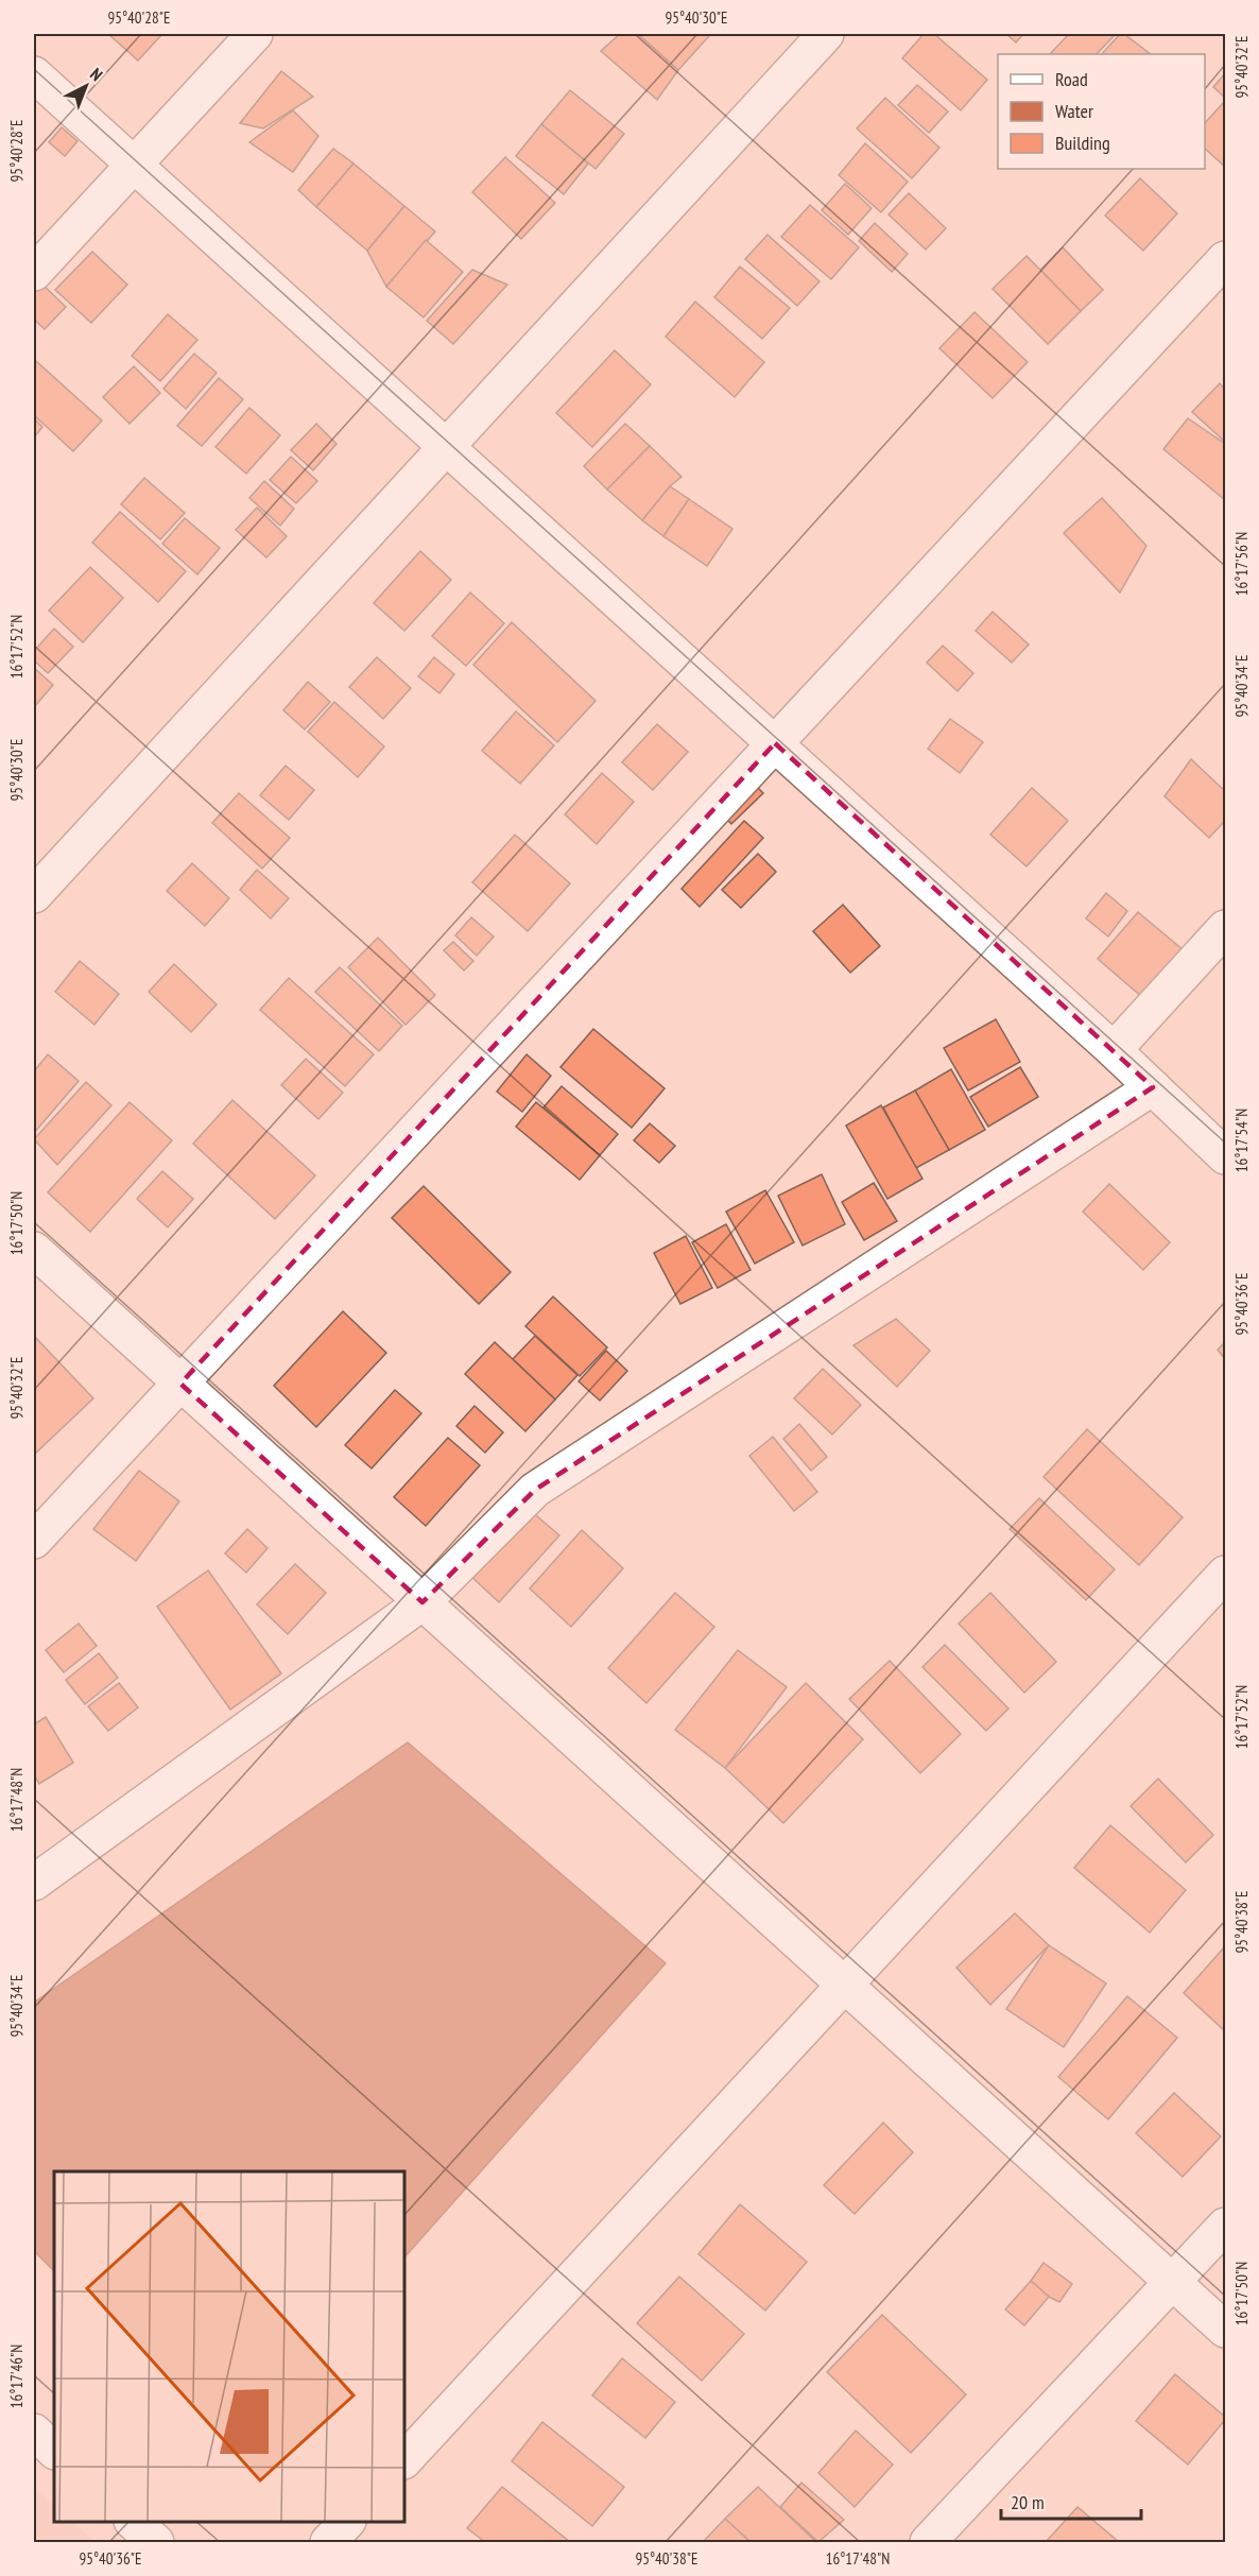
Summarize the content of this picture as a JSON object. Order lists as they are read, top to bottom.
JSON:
{
  "legend": ["Road", "Water", "Building"],
  "scale_bar": "20 m",
  "north": "top right",
  "coordinates": [
    "95°40'28\"E",
    "95°40'30\"E",
    "95°40'32\"E",
    "16°17'56\"N",
    "16°17'52\"N",
    "95°40'34\"E",
    "16°17'54\"N",
    "16°17'50\"N",
    "95°40'36\"E",
    "16°17'48\"N",
    "95°40'38\"E",
    "16°17'46\"N"
  ]
}
